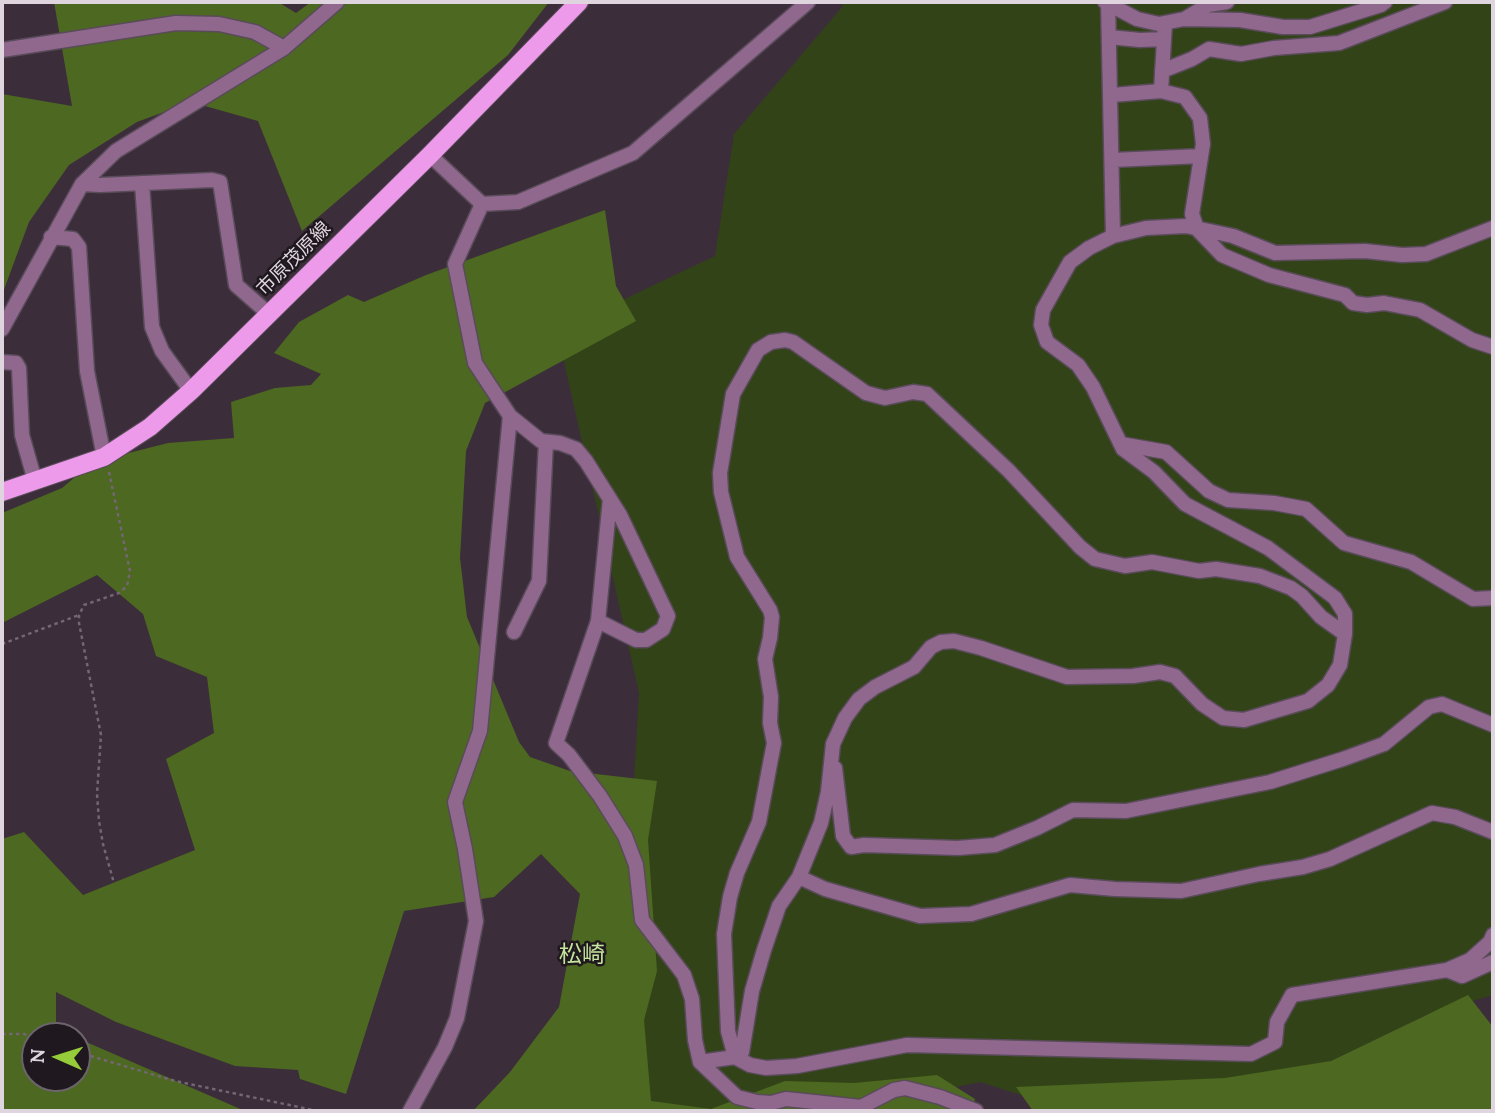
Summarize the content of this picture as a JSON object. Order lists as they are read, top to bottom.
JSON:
{
  "streets": {
    "main road": ["市原茂原線"]
  },
  "districts": ["松崎"],
  "north": "left"
}
